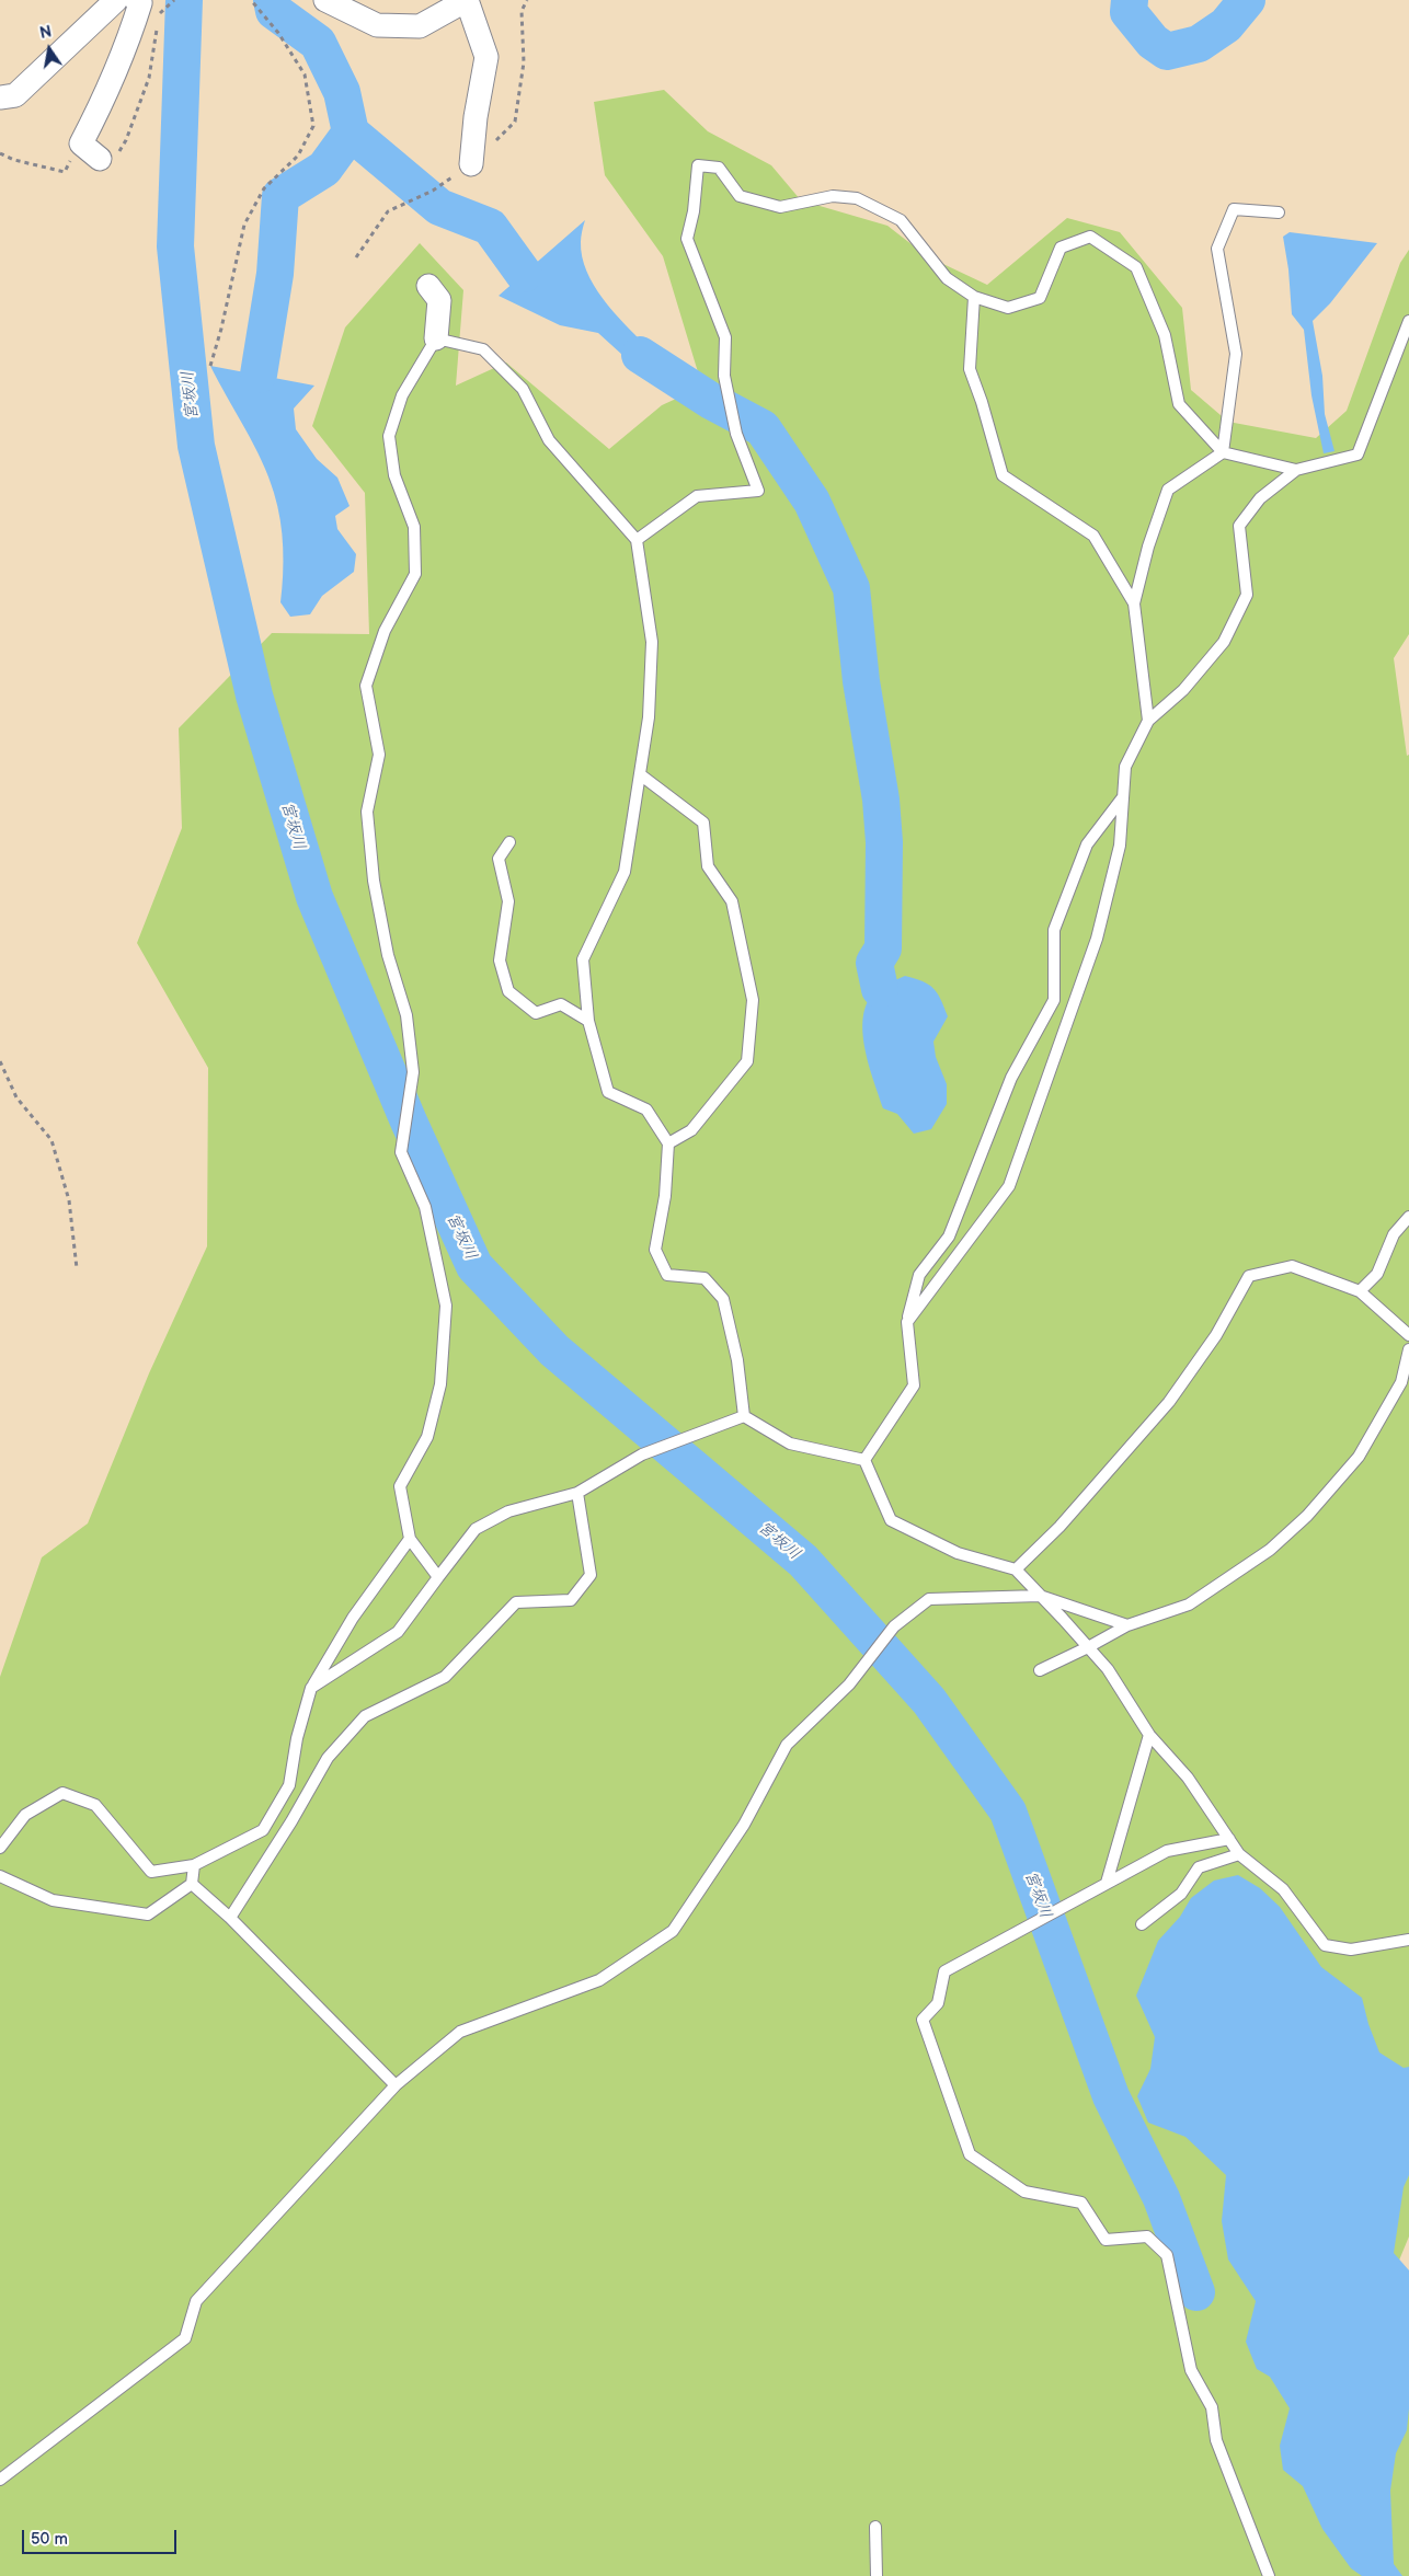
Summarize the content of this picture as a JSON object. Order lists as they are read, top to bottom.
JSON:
{
  "water": ["宮坂川"],
  "scale_bar": "50 m",
  "north": "top"
}
